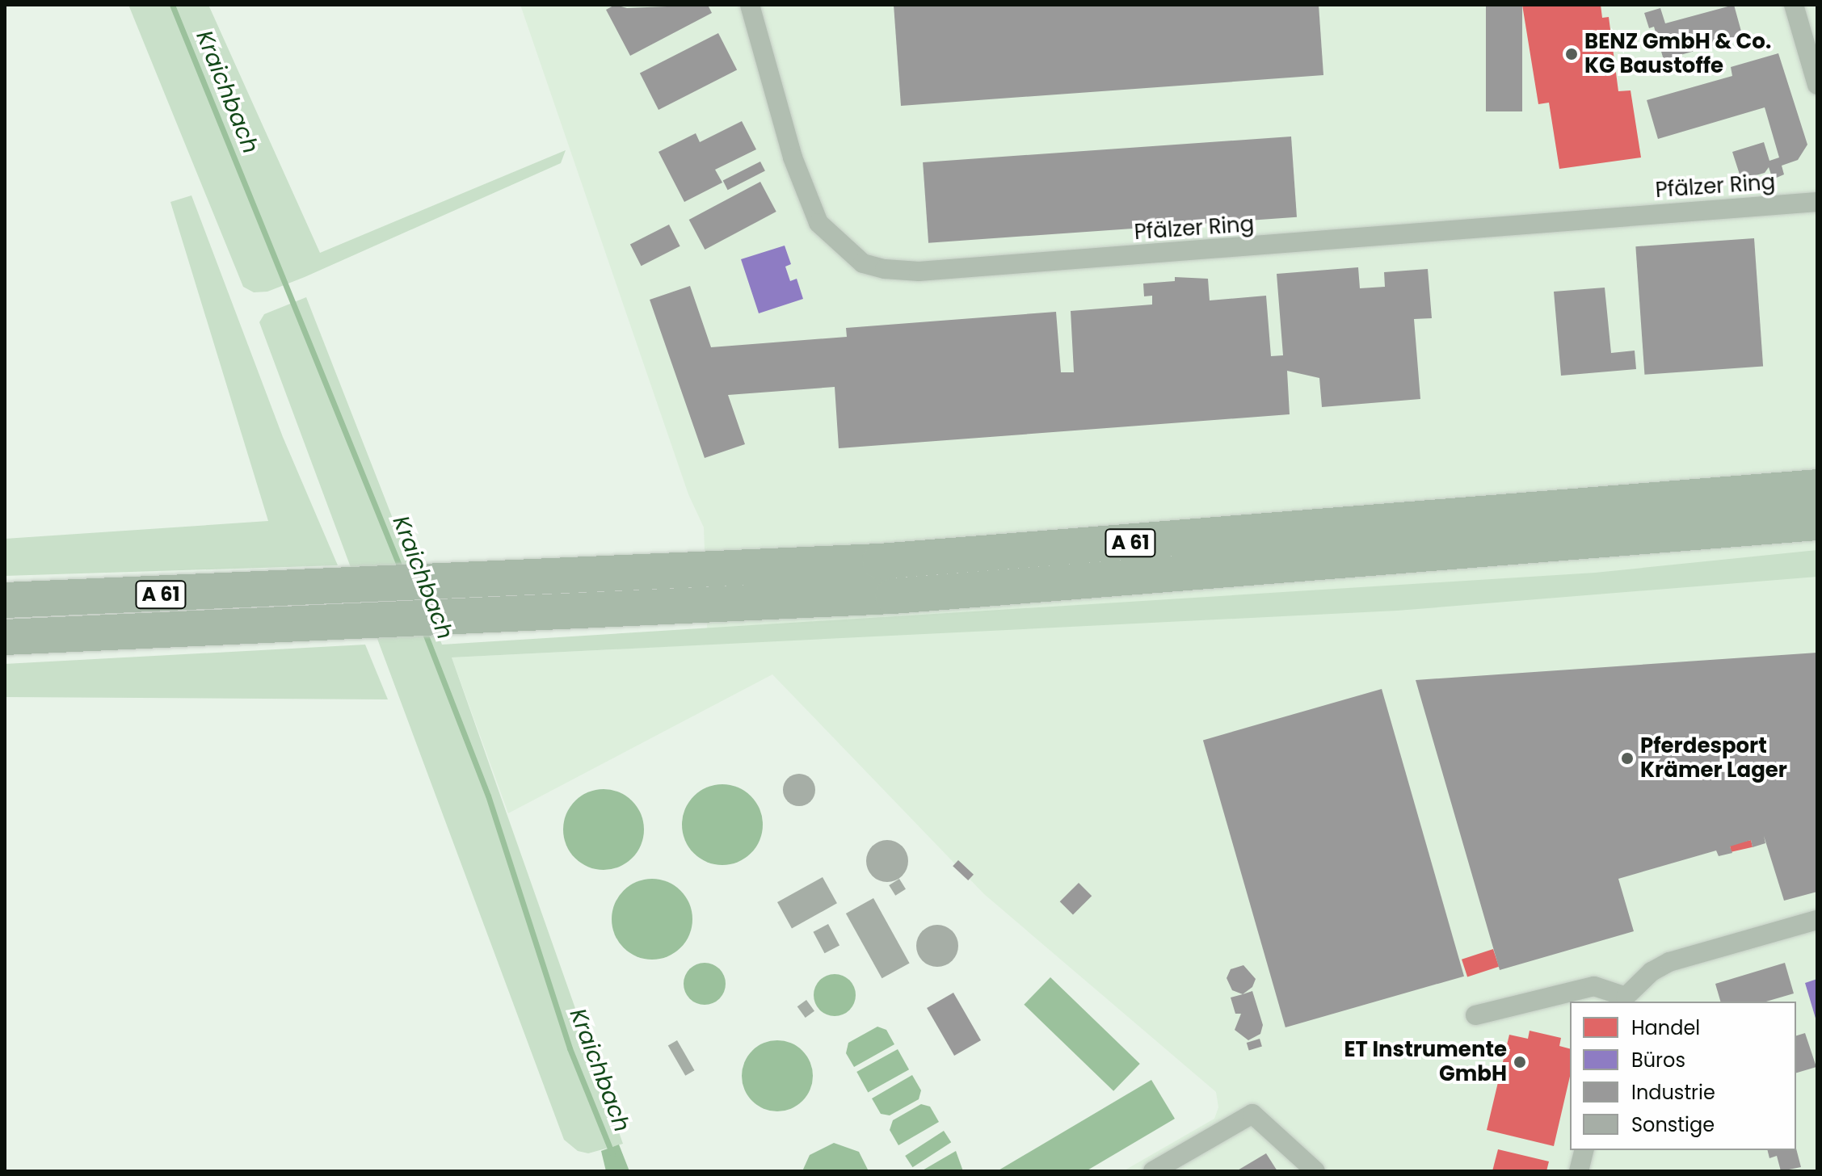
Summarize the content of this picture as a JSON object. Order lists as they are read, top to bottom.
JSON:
{
  "streets": {
    "highway": ["A 61"],
    "street": ["Pfälzer Ring"]
  },
  "water": ["Kraichbach"],
  "places": ["BENZ GmbH & Co. KG Baustoffe", "Pferdesport Krämer Lager", "ET Instrumente GmbH"],
  "legend": [
    "Handel",
    "Büros",
    "Industrie",
    "Sonstige"
  ]
}
